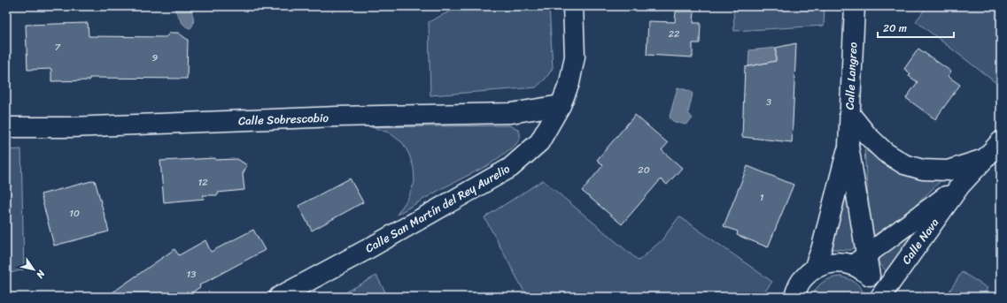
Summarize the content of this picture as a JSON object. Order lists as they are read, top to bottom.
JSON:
{
  "streets": {
    "street": [
      "Calle Langreo",
      "Calle Sobrescobio",
      "Calle San Martín del Rey Aurelio",
      "Calle Nava"
    ]
  },
  "crossings": [
    ["Calle Langreo", "Calle Nava"],
    ["Calle Sobrescobio", "Calle San Martín del Rey Aurelio"]
  ],
  "house_numbers": [
    "22",
    "7",
    "9",
    "3",
    "20",
    "12",
    "1",
    "10",
    "13"
  ],
  "scale_bar": "20 m",
  "north": "bottom right"
}
